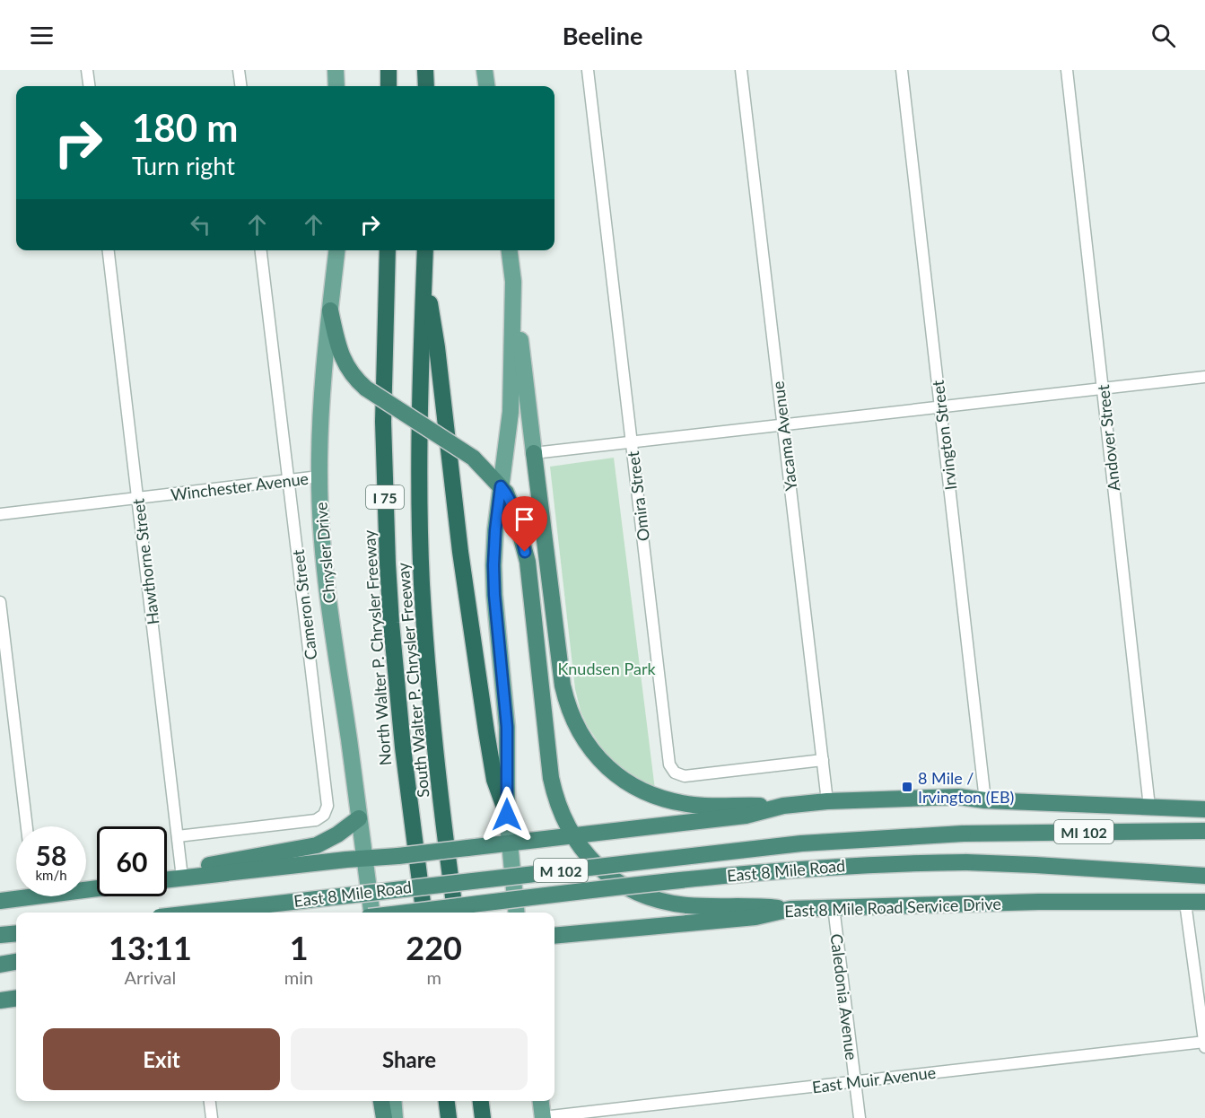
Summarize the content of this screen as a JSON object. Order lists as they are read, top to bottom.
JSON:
{
  "streets": {
    "highway": [
      "I 75",
      "North Walter P. Chrysler Freeway",
      "South Walter P. Chrysler Freeway",
      "MI 102",
      "M 102",
      "East 8 Mile Road",
      "East 8 Mile Road Service Drive"
    ],
    "main road": ["Chrysler Drive"],
    "street": [
      "Irvington Street",
      "Yacama Avenue",
      "Andover Street",
      "Winchester Avenue",
      "Omira Street",
      "Hawthorne Street",
      "Cameron Street",
      "Caledonia Avenue",
      "East Muir Avenue"
    ]
  },
  "crossings": [
    ["Yacama Avenue", "Omira Street"],
    ["Winchester Avenue", "Chrysler Drive"],
    ["Winchester Avenue", "Hawthorne Street"],
    ["Winchester Avenue", "Cameron Street"],
    ["Chrysler Drive", "East 8 Mile Road"],
    ["Hawthorne Street", "Cameron Street"],
    ["Hawthorne Street", "East 8 Mile Road"],
    ["MI 102", "East 8 Mile Road"],
    ["East 8 Mile Road Service Drive", "Caledonia Avenue"],
    ["Caledonia Avenue", "East Muir Avenue"]
  ],
  "parks": ["Knudsen Park"],
  "places": {
    "transit": ["8 Mile / Irvington (EB)"]
  },
  "page": {
    "header": "Beeline",
    "turn": ["180 m", "Turn right"],
    "speed": "58 km/h",
    "limit": "60",
    "eta": [
      "13:11",
      "Arrival",
      "1",
      "min",
      "220",
      "m"
    ],
    "buttons": ["Exit", "Share"]
  }
}
